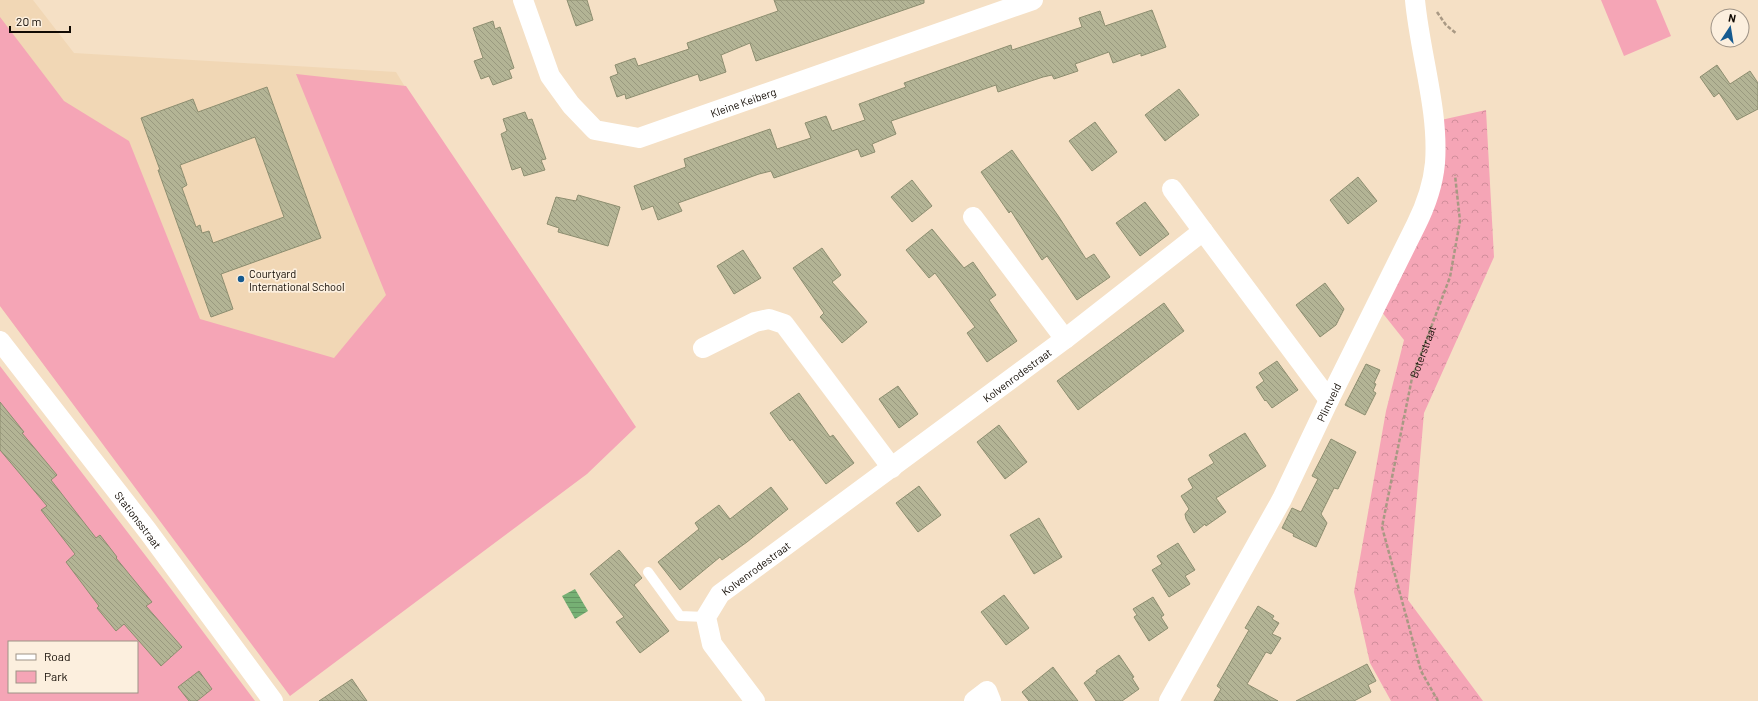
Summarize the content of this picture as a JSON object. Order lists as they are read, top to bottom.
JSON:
{
  "streets": {
    "street": [
      "Kleine Keiberg",
      "Kolvenrodestraat",
      "Plintveld",
      "Stationsstraat"
    ],
    "path": ["Boterstraat"]
  },
  "places": ["Courtyard International School"],
  "legend": ["Road", "Park"],
  "scale_bar": "20 m",
  "north": "top"
}
